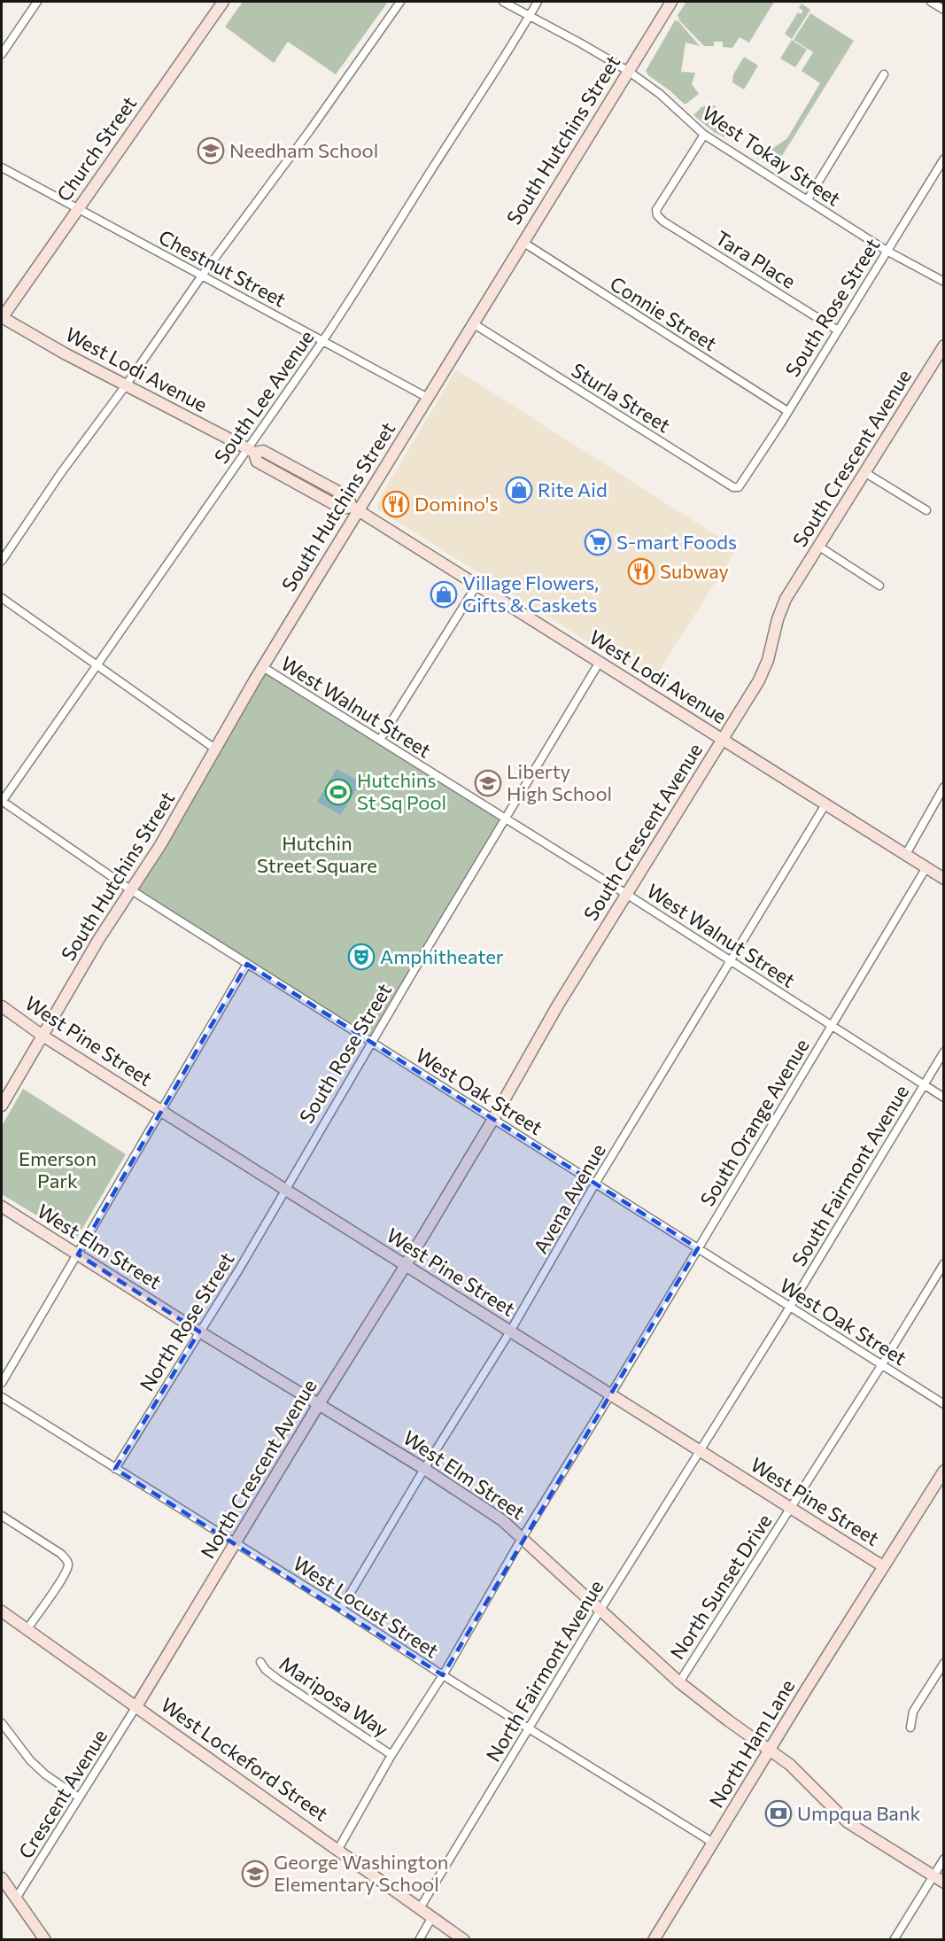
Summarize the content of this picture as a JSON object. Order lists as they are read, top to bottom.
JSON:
{
  "streets": {
    "street": [
      "South Hutchins Street",
      "Church Street",
      "West Tokay Street",
      "Tara Place",
      "Chestnut Street",
      "South Rose Street",
      "Connie Street",
      "West Lodi Avenue",
      "South Lee Avenue",
      "Sturla Street",
      "South Crescent Avenue",
      "West Walnut Street",
      "West Pine Street",
      "West Oak Street",
      "South Orange Avenue",
      "South Fairmont Avenue",
      "Avena Avenue",
      "West Elm Street",
      "North Rose Street",
      "North Crescent Avenue",
      "North Sunset Drive",
      "West Locust Street",
      "North Fairmont Avenue",
      "Mariposa Way",
      "North Ham Lane",
      "West Lockeford Street",
      "Crescent Avenue"
    ]
  },
  "crossings": [
    ["South Hutchins Street", "West Tokay Street"],
    ["South Hutchins Street", "Chestnut Street"],
    ["South Hutchins Street", "Connie Street"],
    ["South Hutchins Street", "West Lodi Avenue"],
    ["South Hutchins Street", "Sturla Street"],
    ["South Hutchins Street", "West Walnut Street"],
    ["South Hutchins Street", "West Pine Street"],
    ["South Hutchins Street", "West Oak Street"],
    ["Church Street", "Chestnut Street"],
    ["Church Street", "West Lodi Avenue"],
    ["West Tokay Street", "Tara Place"],
    ["West Tokay Street", "South Rose Street"],
    ["West Tokay Street", "South Lee Avenue"],
    ["Tara Place", "South Rose Street"],
    ["Chestnut Street", "South Lee Avenue"],
    ["South Rose Street", "Connie Street"],
    ["South Rose Street", "West Lodi Avenue"],
    ["South Rose Street", "Sturla Street"],
    ["South Rose Street", "West Walnut Street"],
    ["South Rose Street", "West Pine Street"],
    ["South Rose Street", "West Oak Street"],
    ["South Rose Street", "North Rose Street"],
    ["West Lodi Avenue", "South Lee Avenue"],
    ["West Lodi Avenue", "South Crescent Avenue"],
    ["West Lodi Avenue", "South Orange Avenue"],
    ["West Lodi Avenue", "Avena Avenue"],
    ["South Lee Avenue", "West Oak Street"],
    ["South Crescent Avenue", "West Walnut Street"],
    ["South Crescent Avenue", "West Oak Street"],
    ["South Crescent Avenue", "North Crescent Avenue"],
    ["West Walnut Street", "South Orange Avenue"],
    ["West Walnut Street", "South Fairmont Avenue"],
    ["West Walnut Street", "Avena Avenue"],
    ["West Pine Street", "South Orange Avenue"],
    ["West Pine Street", "South Fairmont Avenue"],
    ["West Pine Street", "Avena Avenue"],
    ["West Pine Street", "North Rose Street"],
    ["West Pine Street", "North Crescent Avenue"],
    ["West Pine Street", "North Sunset Drive"],
    ["West Pine Street", "North Fairmont Avenue"],
    ["West Pine Street", "North Ham Lane"],
    ["West Oak Street", "South Orange Avenue"],
    ["West Oak Street", "South Fairmont Avenue"],
    ["West Oak Street", "Avena Avenue"],
    ["West Oak Street", "North Sunset Drive"],
    ["South Orange Avenue", "West Elm Street"],
    ["South Orange Avenue", "West Locust Street"],
    ["South Orange Avenue", "Mariposa Way"],
    ["South Orange Avenue", "West Lockeford Street"],
    ["South Fairmont Avenue", "North Fairmont Avenue"],
    ["Avena Avenue", "West Elm Street"],
    ["Avena Avenue", "West Locust Street"],
    ["West Elm Street", "North Rose Street"],
    ["West Elm Street", "North Crescent Avenue"],
    ["West Elm Street", "North Sunset Drive"],
    ["West Elm Street", "North Fairmont Avenue"],
    ["West Elm Street", "North Ham Lane"],
    ["North Rose Street", "West Locust Street"],
    ["North Crescent Avenue", "West Locust Street"],
    ["North Crescent Avenue", "West Lockeford Street"],
    ["North Crescent Avenue", "Crescent Avenue"],
    ["West Locust Street", "North Fairmont Avenue"],
    ["West Locust Street", "North Ham Lane"],
    ["North Fairmont Avenue", "West Lockeford Street"],
    ["West Lockeford Street", "Crescent Avenue"]
  ],
  "parks": ["Hutchin Street Square", "Emerson Park"],
  "places": {
    "school or university": ["Needham School", "Liberty High School", "George Washington Elementary School"],
    "shop": ["Rite Aid", "Village Flowers, Gifts & Caskets"],
    "restaurant": ["Domino's", "Subway"],
    "supermarket": ["S-mart Foods"],
    "sports": ["Hutchins St Sq Pool"],
    "theatre": ["Amphitheater"],
    "bank": ["Umpqua Bank"]
  }
}
